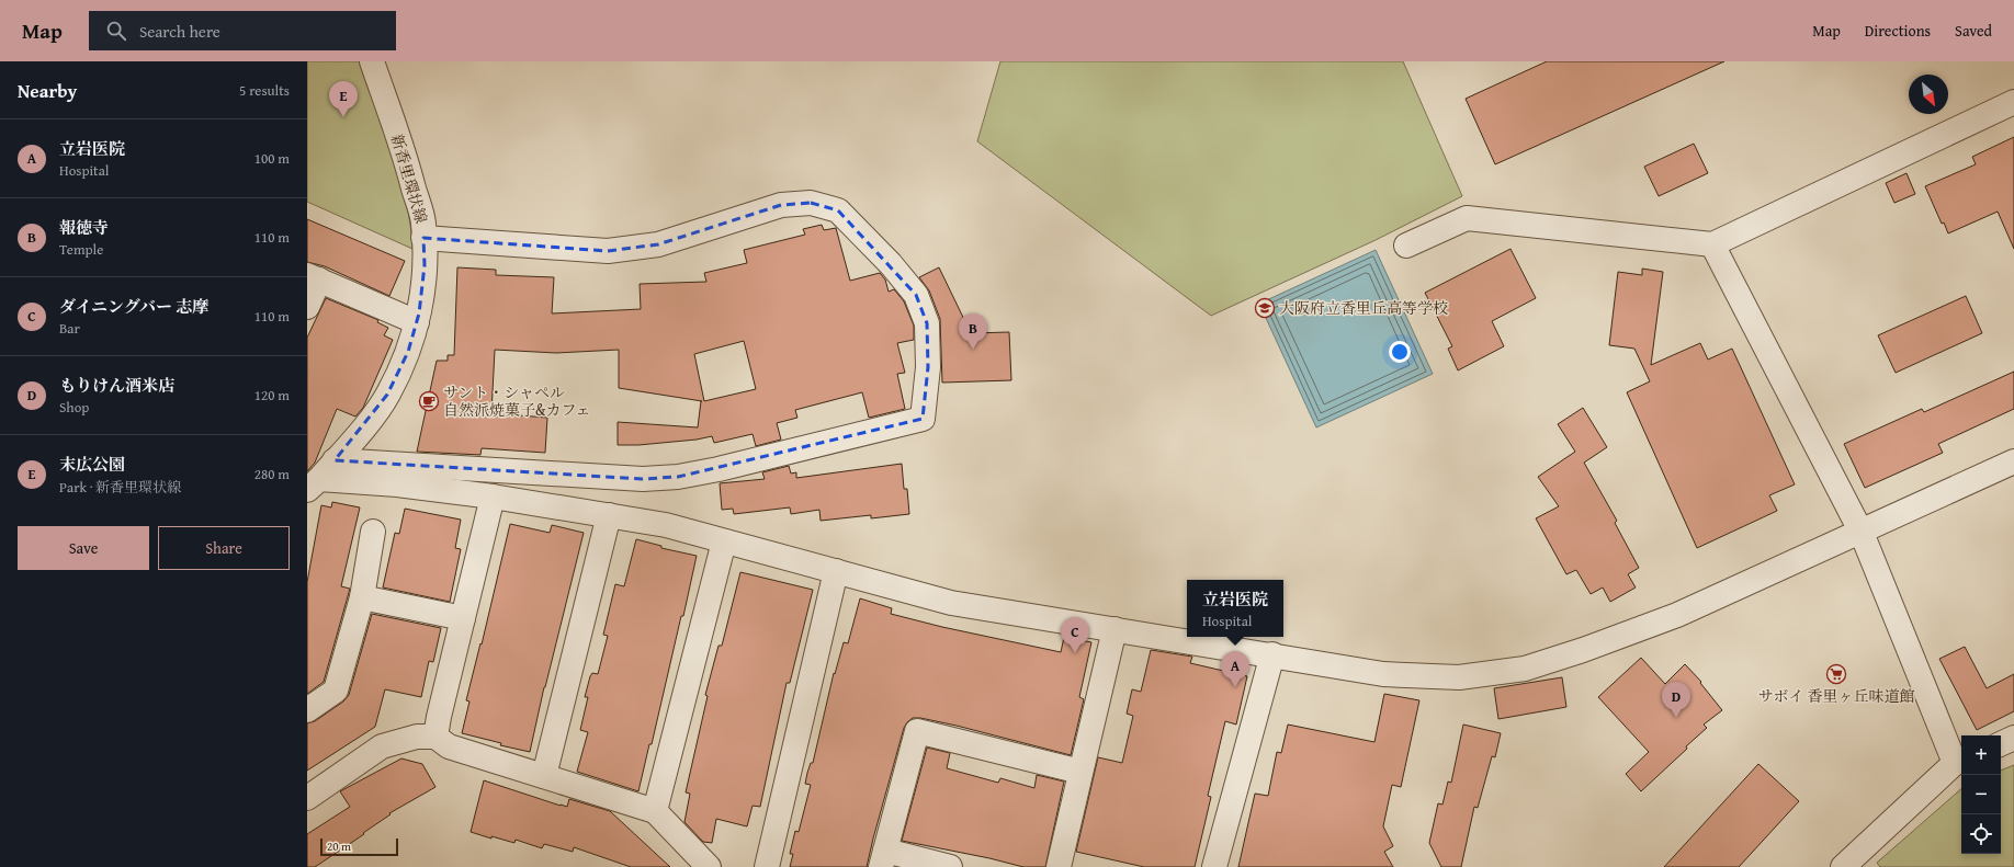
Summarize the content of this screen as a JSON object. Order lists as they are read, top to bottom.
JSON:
{
  "streets": {
    "street": ["新香里環状線"]
  },
  "places": {
    "school or university": ["大阪府立香里丘高等学校"],
    "cafe": ["サント・シャペル 自然派焼菓子&カフェ"],
    "supermarket": ["サボイ 香里ヶ丘味道館"]
  },
  "scale_bar": "20 m",
  "north": "bottom right",
  "page": {
    "header": "Map",
    "search": "Search here",
    "nav": ["Map", "Directions", "Saved"],
    "heading": ["Nearby", "5 results"],
    "pins": [
      "E",
      "B",
      "C",
      "A",
      "D"
    ],
    "list": [
      {
        "mark": "A",
        "name": "立岩医院",
        "note": "Hospital",
        "value": "100 m"
      },
      {
        "mark": "B",
        "name": "報徳寺",
        "note": "Temple",
        "value": "110 m"
      },
      {
        "mark": "C",
        "name": "ダイニングバー 志摩",
        "note": "Bar",
        "value": "110 m"
      },
      {
        "mark": "D",
        "name": "もりけん酒米店",
        "note": "Shop",
        "value": "120 m"
      },
      {
        "mark": "E",
        "name": "末広公園",
        "note": "Park · 新香里環状線",
        "value": "280 m"
      }
    ],
    "buttons": ["Save", "Share"],
    "popup": ["立岩医院", "Hospital"],
    "map_buttons": ["+", "−"],
    "scale": "20 m"
  }
}
